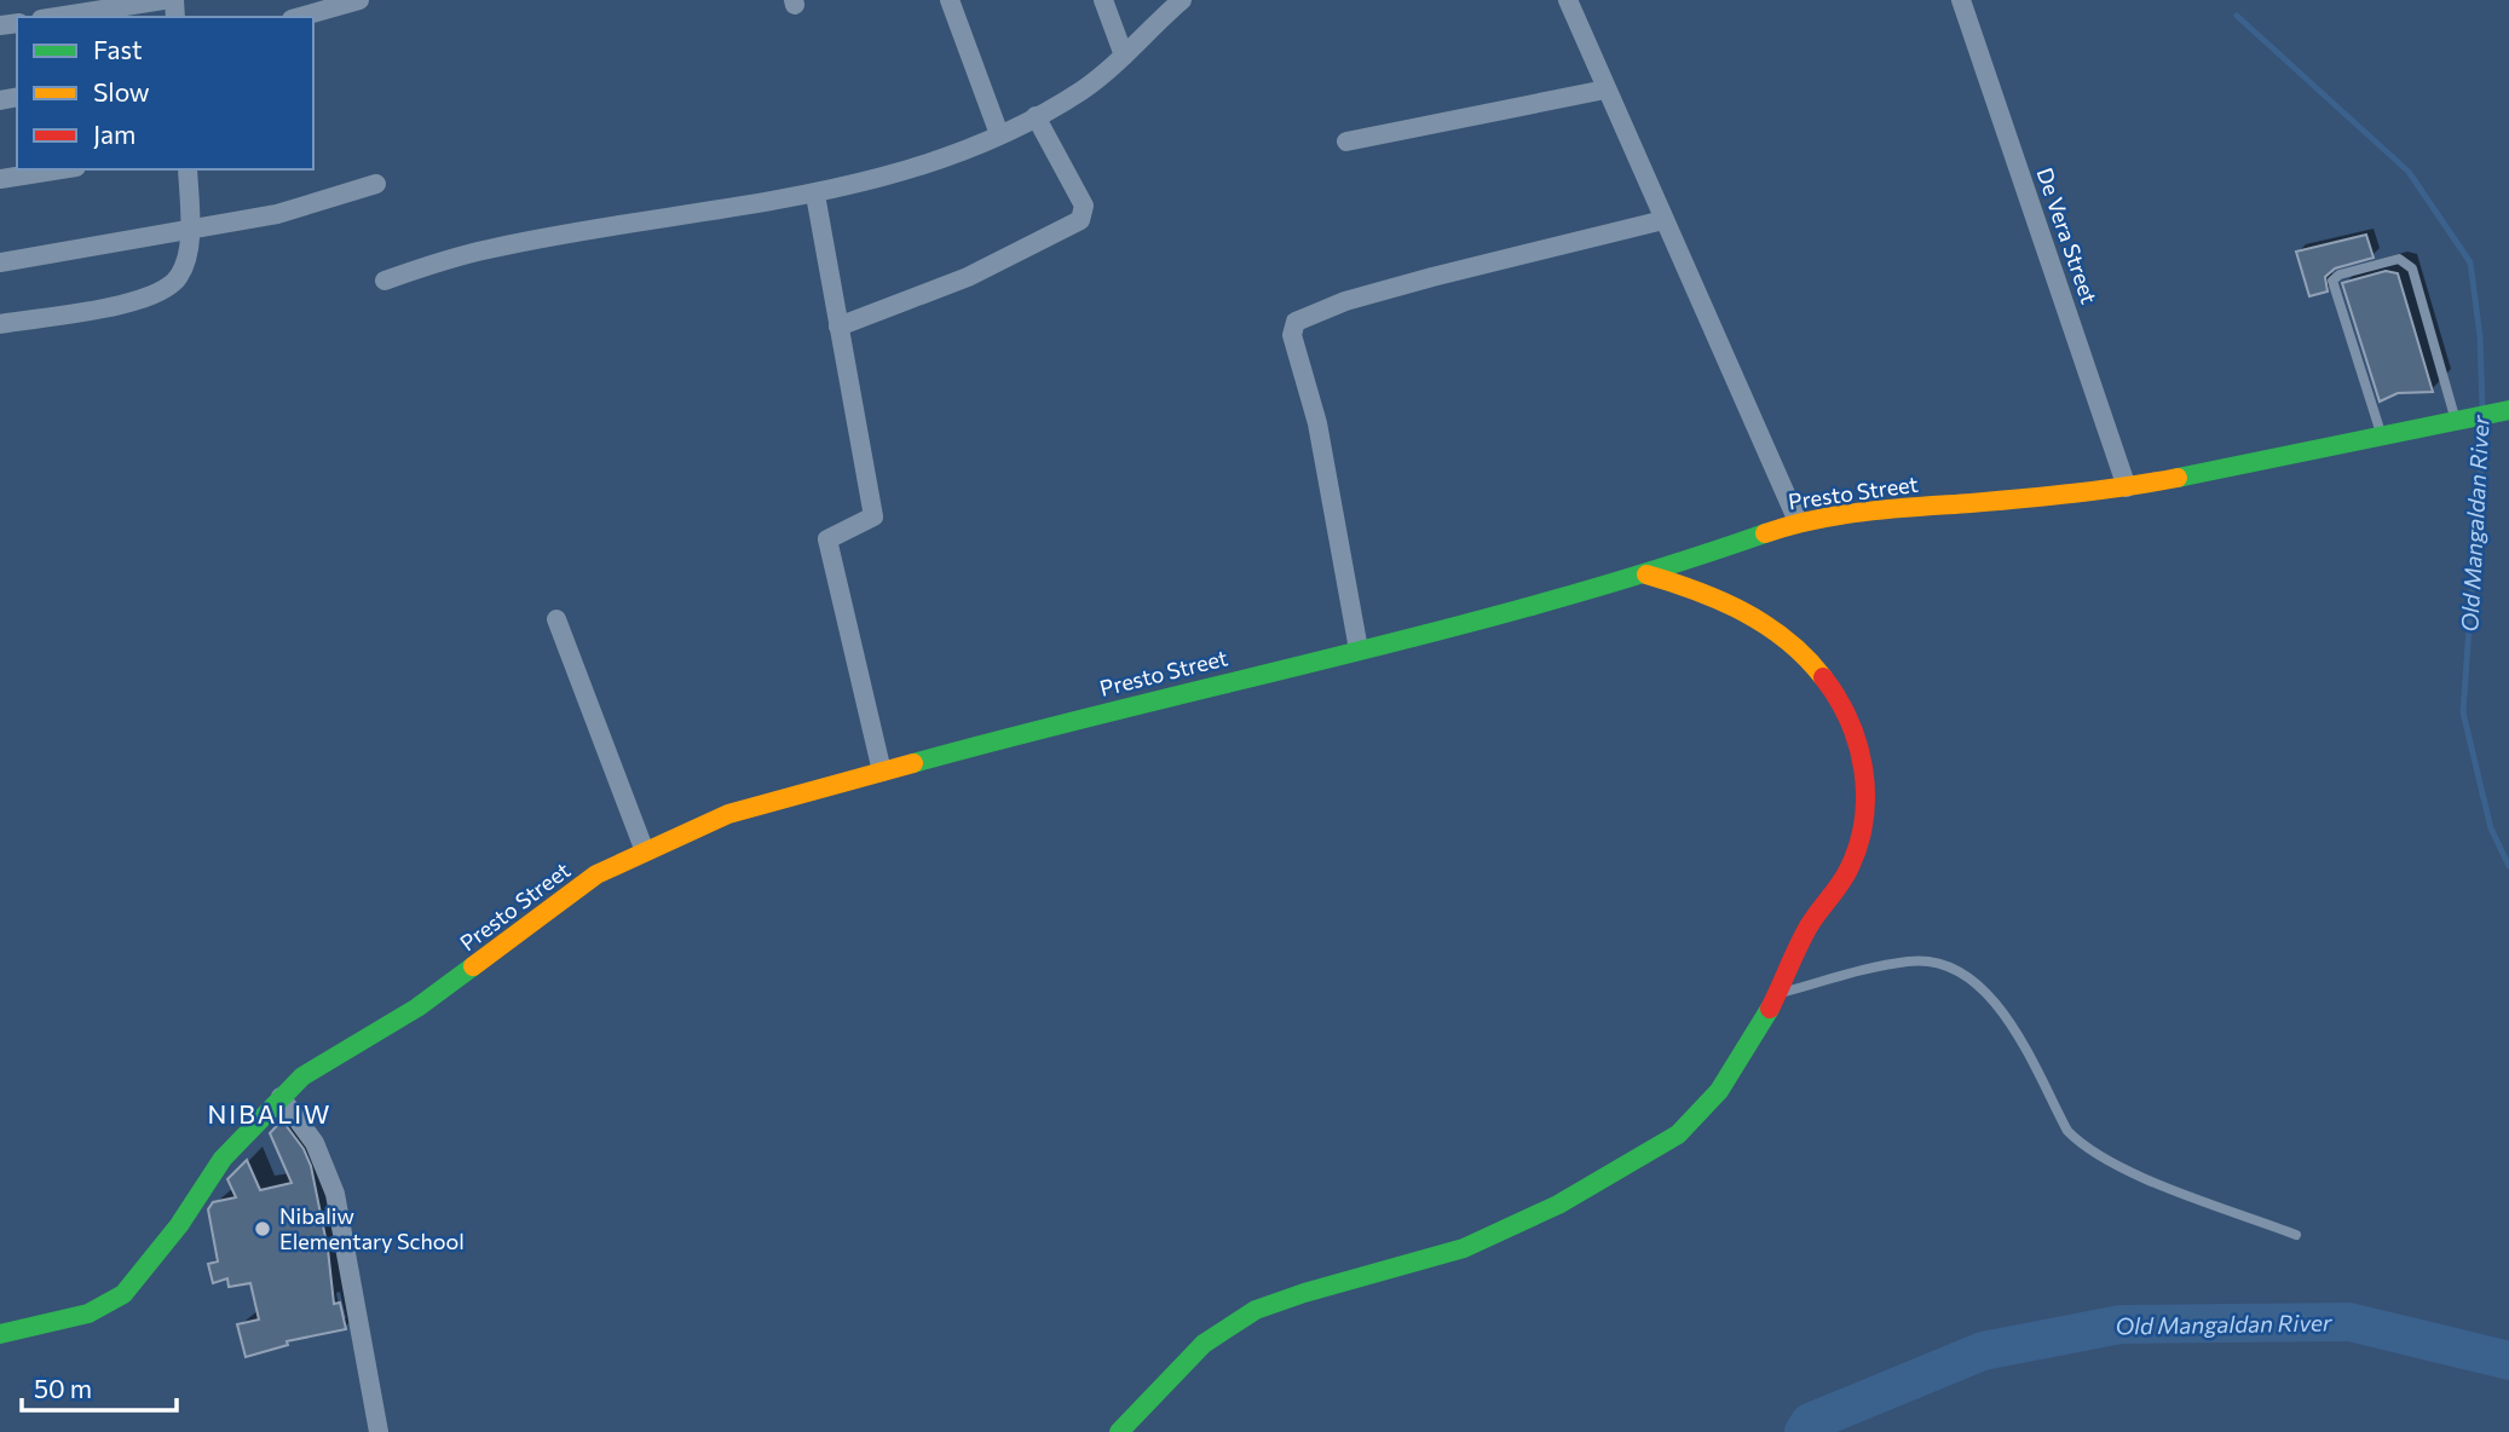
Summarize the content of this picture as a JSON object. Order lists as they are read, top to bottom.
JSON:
{
  "streets": {
    "street": ["De Vera Street", "Presto Street"]
  },
  "crossings": [
    ["De Vera Street", "Presto Street"]
  ],
  "districts": ["NIBALIW"],
  "water": ["Old Mangaldan River"],
  "places": ["Nibaliw Elementary School"],
  "legend": ["Fast", "Slow", "Jam"],
  "scale_bar": "50 m"
}
